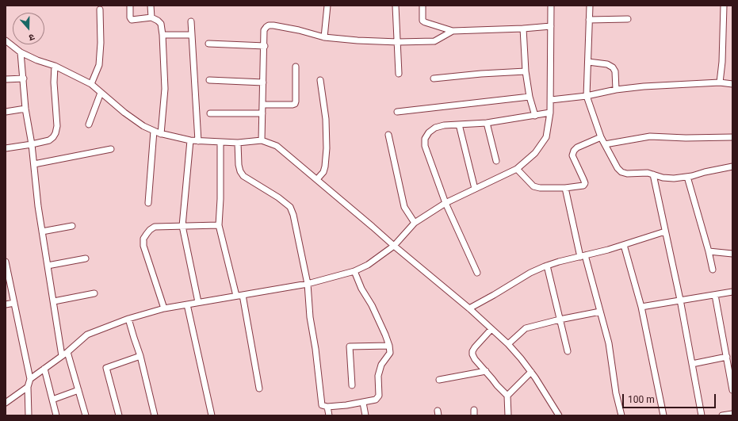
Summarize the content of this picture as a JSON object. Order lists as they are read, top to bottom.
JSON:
{
  "scale_bar": "100 m",
  "north": "bottom"
}
